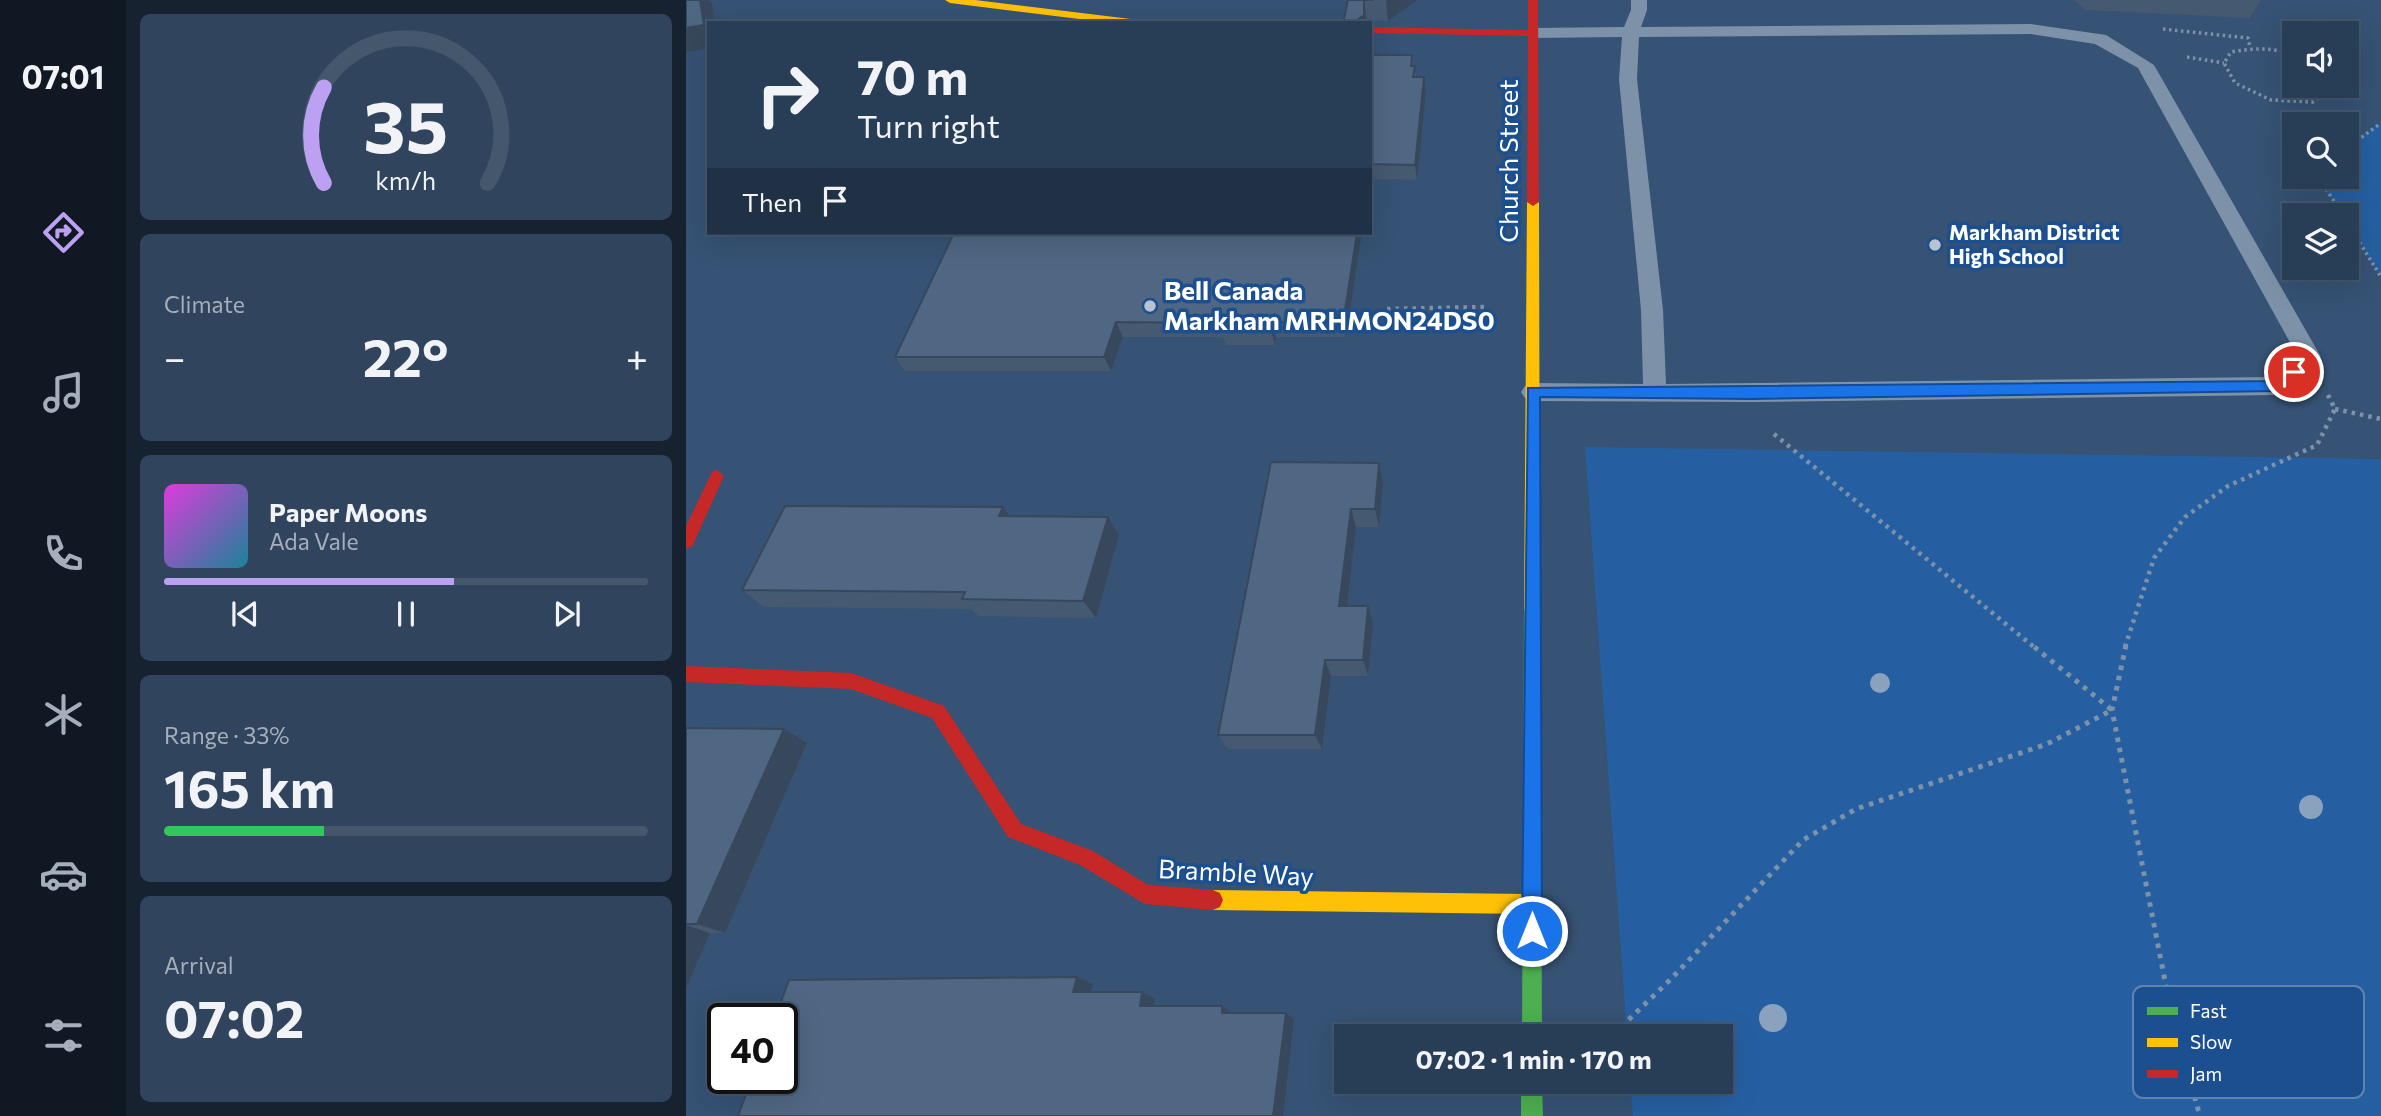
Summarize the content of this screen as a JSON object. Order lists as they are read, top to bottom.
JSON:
{
  "streets": {
    "street": ["Church Street", "Bramble Way"]
  },
  "crossings": [
    ["Church Street", "Bramble Way"]
  ],
  "places": ["Markham District High School", "Bell Canada Markham MRHMON24DS0"],
  "legend": ["Fast", "Slow", "Jam"],
  "page": {
    "tabs": "07:01",
    "turn": ["70 m", "Turn right"],
    "then": "Then",
    "tile": [
      "Climate",
      ["Range · 33%", "165 km"],
      ["Arrival", "07:02"]
    ],
    "heat": ["−", "22°", "+"],
    "song": ["Paper Moons", "Ada Vale"],
    "limit": "40",
    "trip": "07:02 · 1 min · 170 m",
    "gauge": ["35", "km/h"]
  }
}
